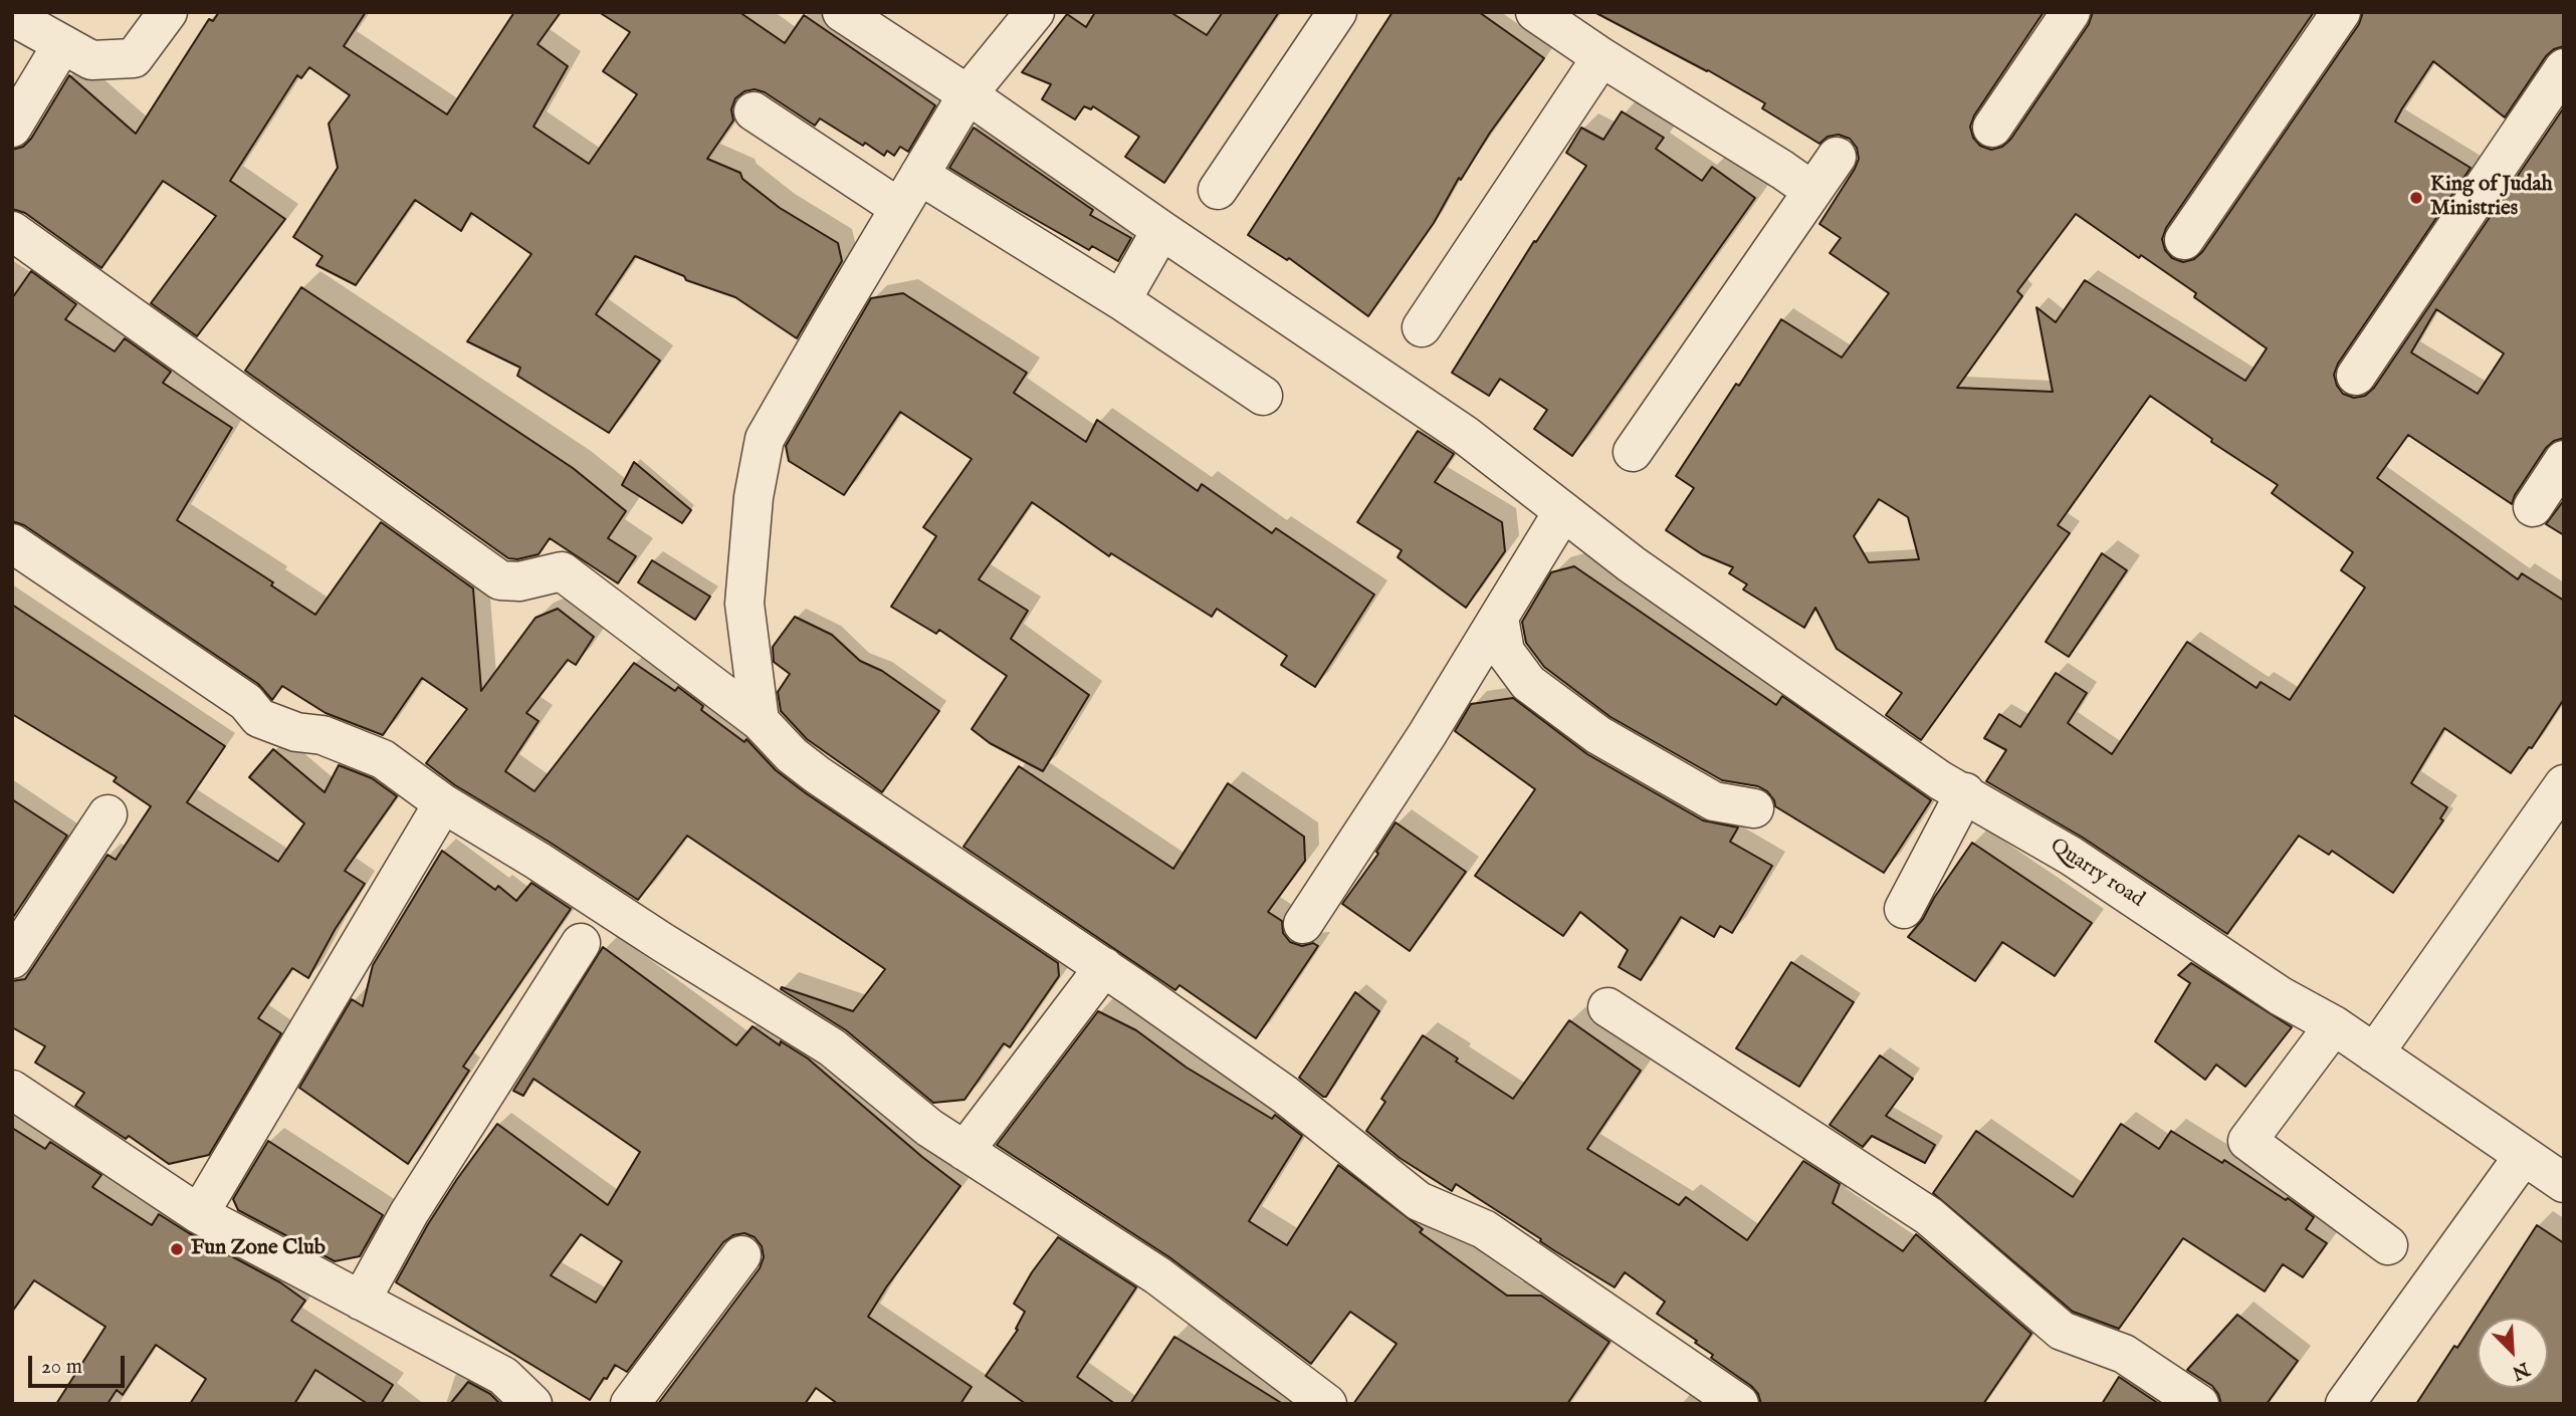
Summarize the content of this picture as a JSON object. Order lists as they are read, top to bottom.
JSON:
{
  "streets": {
    "street": ["Quarry road"]
  },
  "places": ["King of Judah Ministries", "Fun Zone Club"],
  "scale_bar": "20 m",
  "north": "bottom right"
}
